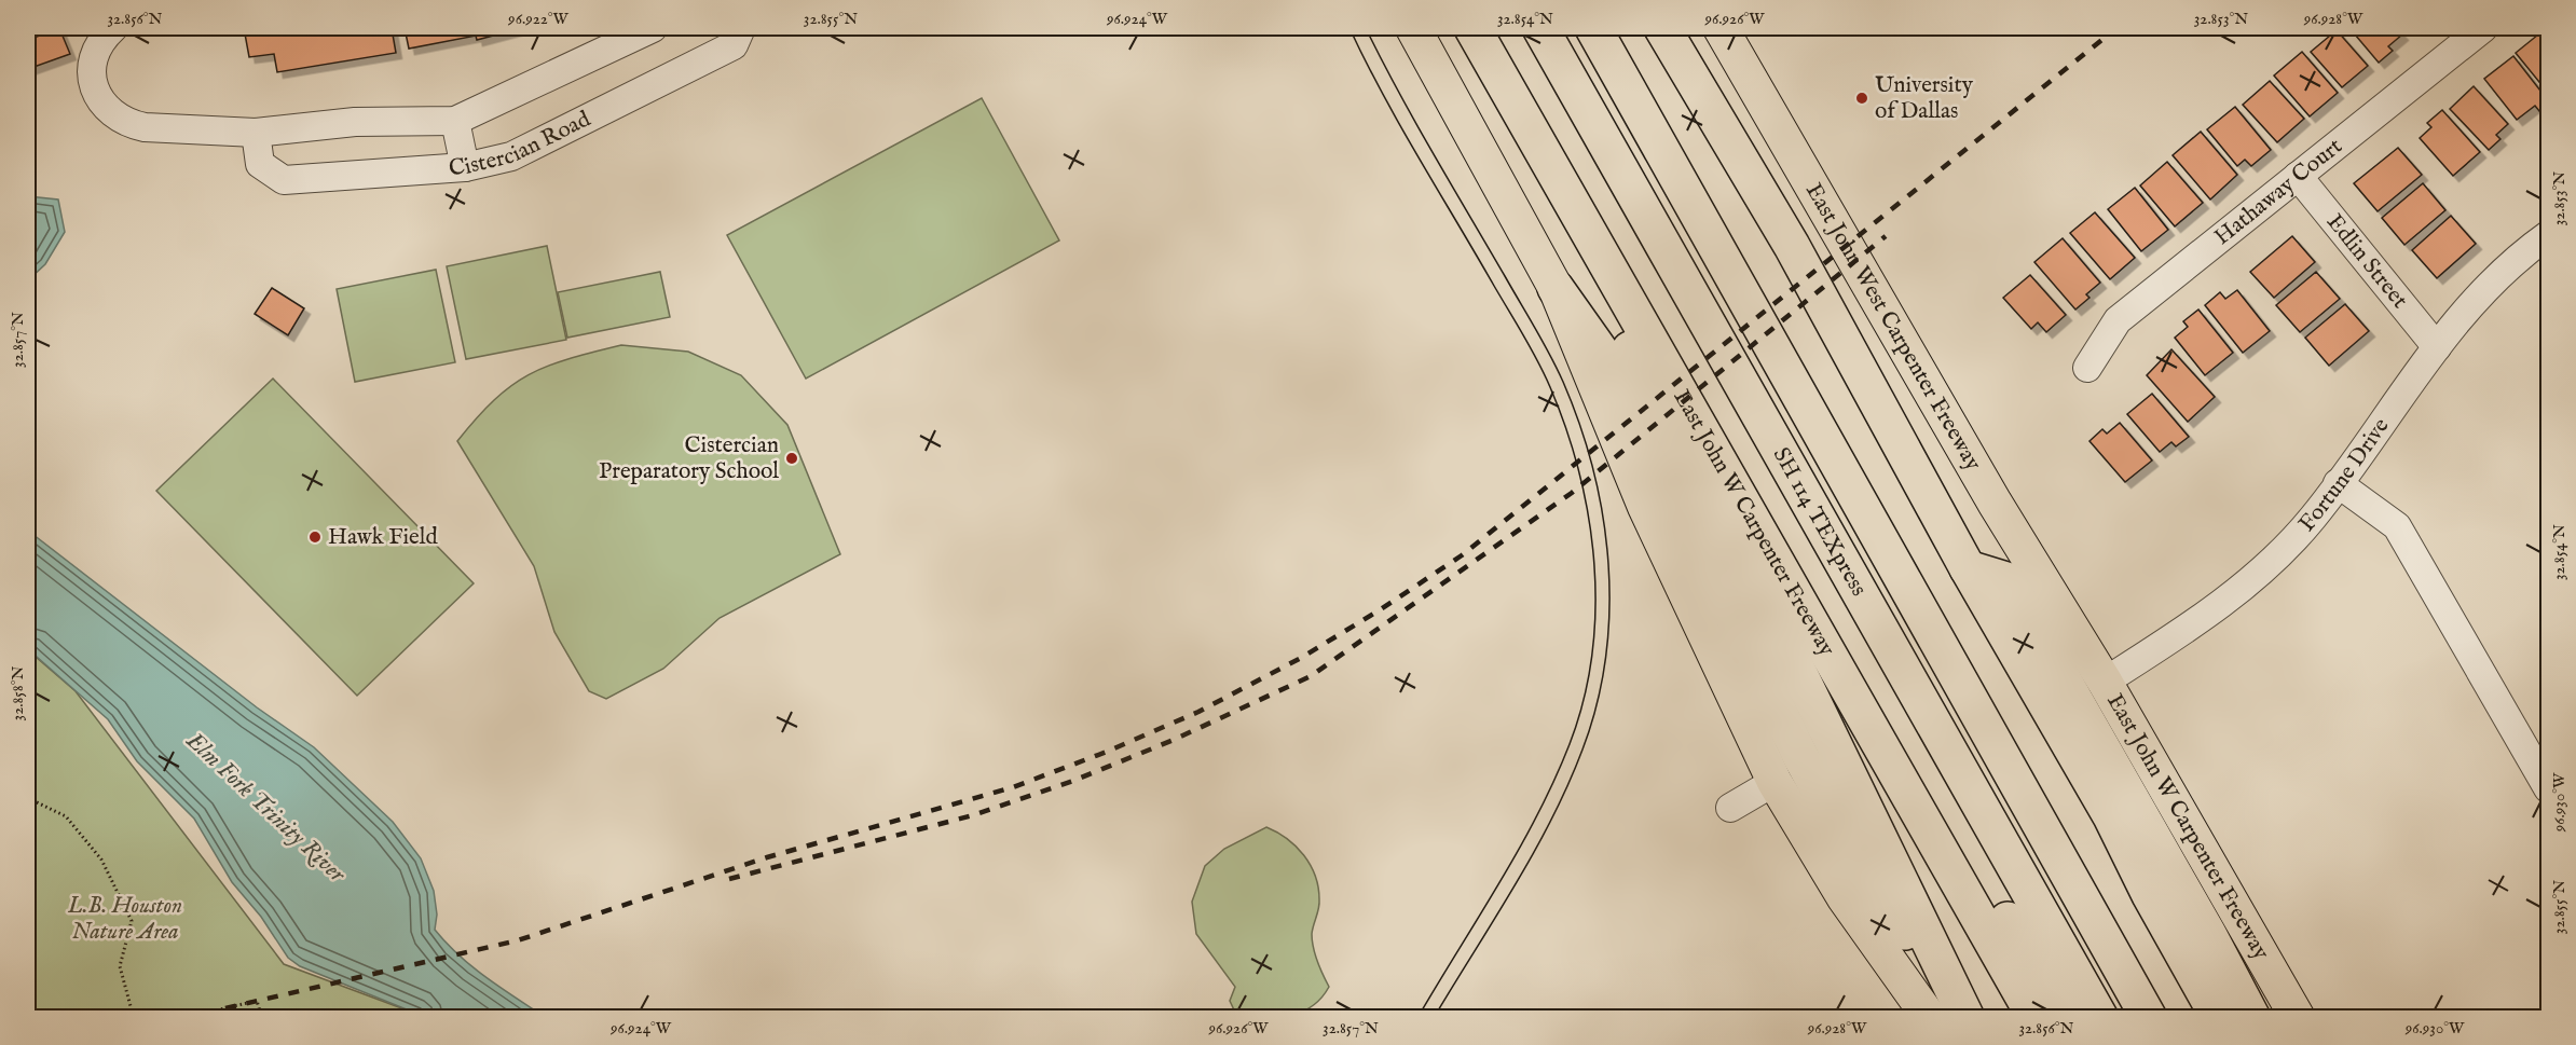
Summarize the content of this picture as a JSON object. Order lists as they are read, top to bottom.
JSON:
{
  "streets": {
    "highway": ["East John W Carpenter Freeway", "SH 114 TEXpress"],
    "main road": ["East John West Carpenter Freeway"],
    "street": [
      "Cistercian Road",
      "Hathaway Court",
      "Edlin Street",
      "Fortune Drive"
    ]
  },
  "crossings": [
    ["Hathaway Court", "Edlin Street"],
    ["Edlin Street", "Fortune Drive"],
    ["East John West Carpenter Freeway", "East John W Carpenter Freeway"],
    ["Fortune Drive", "East John W Carpenter Freeway"]
  ],
  "water": ["Elm Fork Trinity River"],
  "parks": ["L.B. Houston Nature Area"],
  "places": ["University of Dallas", "Cistercian Preparatory School", "Hawk Field"],
  "coordinates": [
    "32.856°N",
    "96.922°W",
    "32.855°N",
    "96.924°W",
    "32.854°N",
    "96.926°W",
    "32.853°N",
    "96.928°W",
    "32.857°N",
    "32.858°N",
    "96.930°W"
  ]
}
